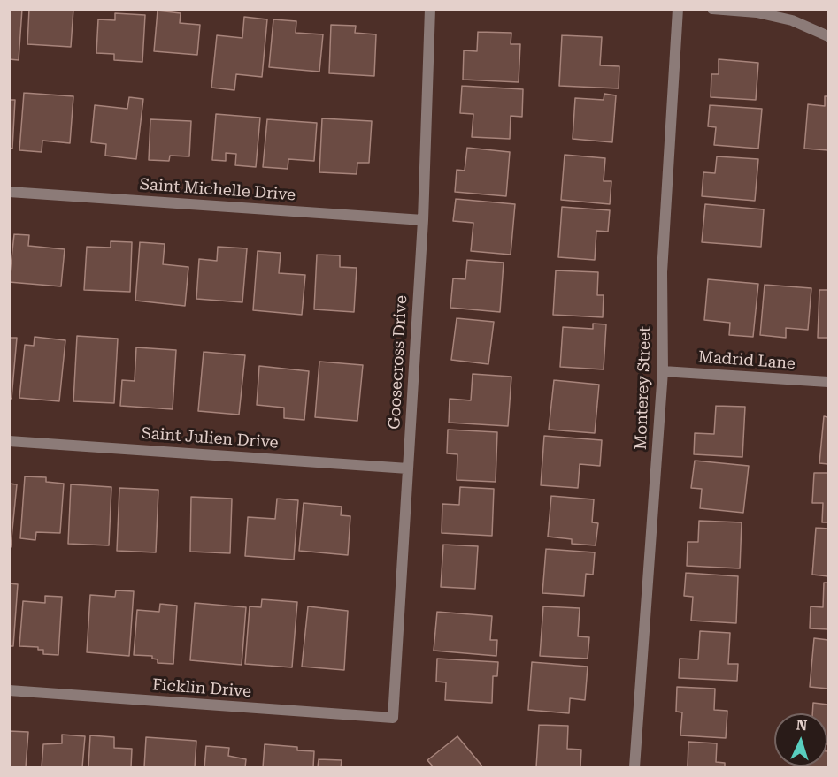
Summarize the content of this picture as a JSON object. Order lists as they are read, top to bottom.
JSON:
{
  "streets": {
    "street": [
      "Saint Michelle Drive",
      "Madrid Lane",
      "Goosecross Drive",
      "Monterey Street",
      "Saint Julien Drive",
      "Ficklin Drive"
    ]
  },
  "crossings": [
    ["Saint Michelle Drive", "Goosecross Drive"],
    ["Madrid Lane", "Monterey Street"],
    ["Goosecross Drive", "Saint Julien Drive"],
    ["Goosecross Drive", "Ficklin Drive"]
  ],
  "north": "top"
}
